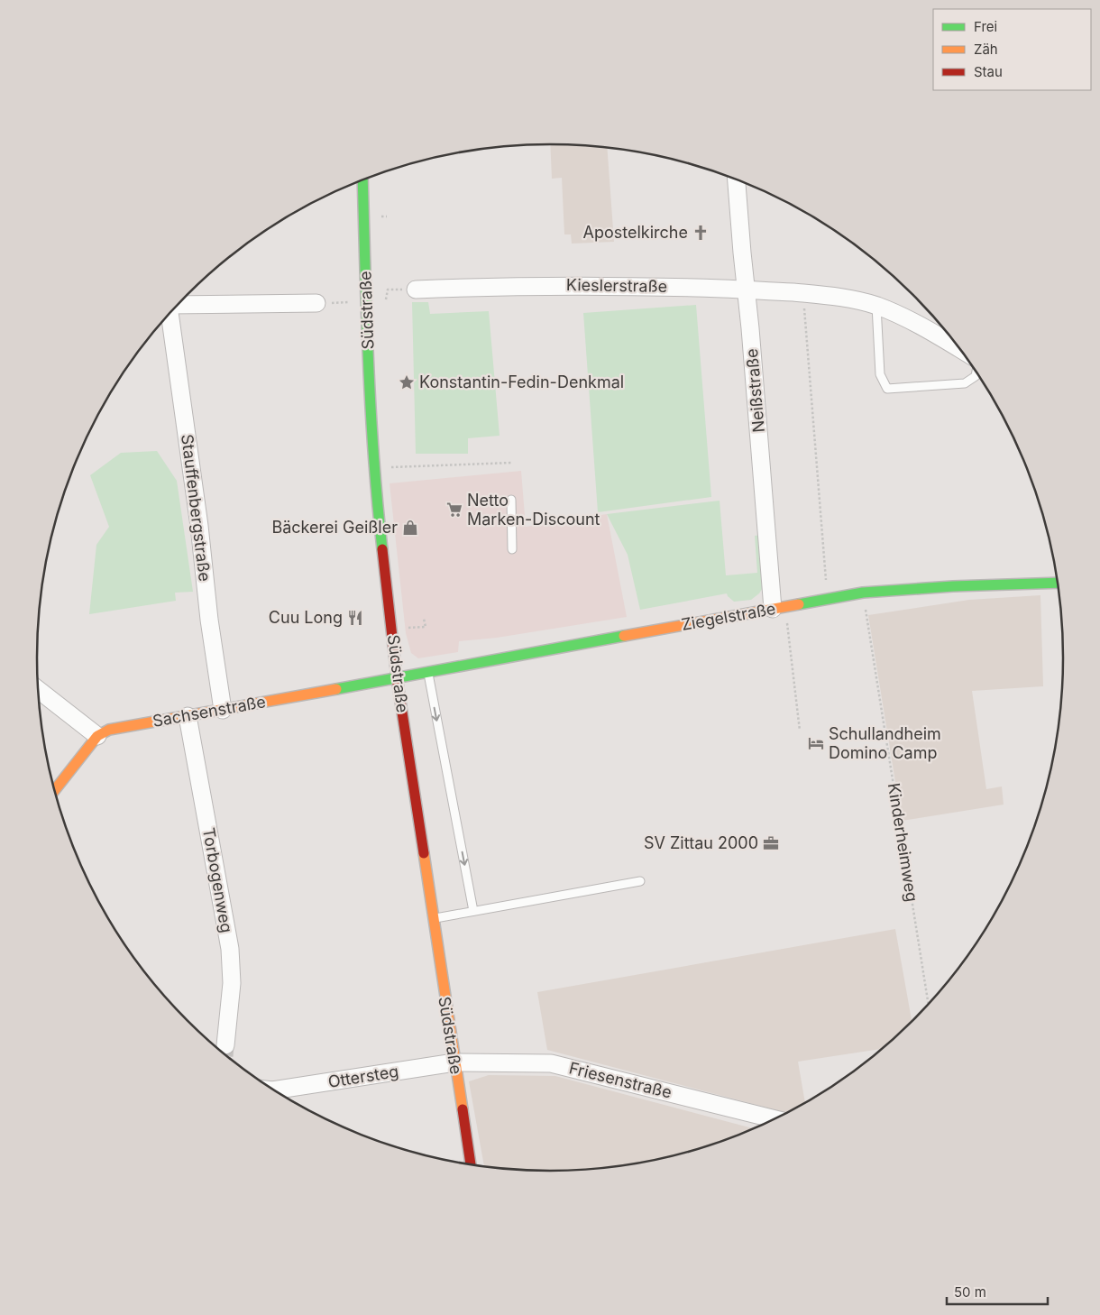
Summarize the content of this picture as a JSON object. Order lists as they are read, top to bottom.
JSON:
{
  "streets": {
    "street": [
      "Kieslerstraße",
      "Südstraße",
      "Neißstraße",
      "Stauffenbergstraße",
      "Ziegelstraße",
      "Sachsenstraße",
      "Torbogenweg",
      "Ottersteg",
      "Friesenstraße"
    ],
    "path": ["Kinderheimweg"]
  },
  "crossings": [
    ["Kieslerstraße", "Neißstraße"],
    ["Südstraße", "Ziegelstraße"],
    ["Südstraße", "Sachsenstraße"],
    ["Südstraße", "Ottersteg"],
    ["Südstraße", "Friesenstraße"],
    ["Neißstraße", "Ziegelstraße"],
    ["Stauffenbergstraße", "Sachsenstraße"],
    ["Ziegelstraße", "Sachsenstraße"],
    ["Ziegelstraße", "Kinderheimweg"],
    ["Sachsenstraße", "Torbogenweg"],
    ["Ottersteg", "Friesenstraße"]
  ],
  "places": {
    "church": ["Apostelkirche"],
    "place": ["Konstantin-Fedin-Denkmal"],
    "supermarket": ["Netto Marken-Discount"],
    "shop": ["Bäckerei Geißler"],
    "restaurant": ["Cuu Long"],
    "hotel": ["Schullandheim Domino Camp"],
    "office": ["SV Zittau 2000"]
  },
  "legend": ["Frei", "Zäh", "Stau"],
  "scale_bar": "50 m"
}
